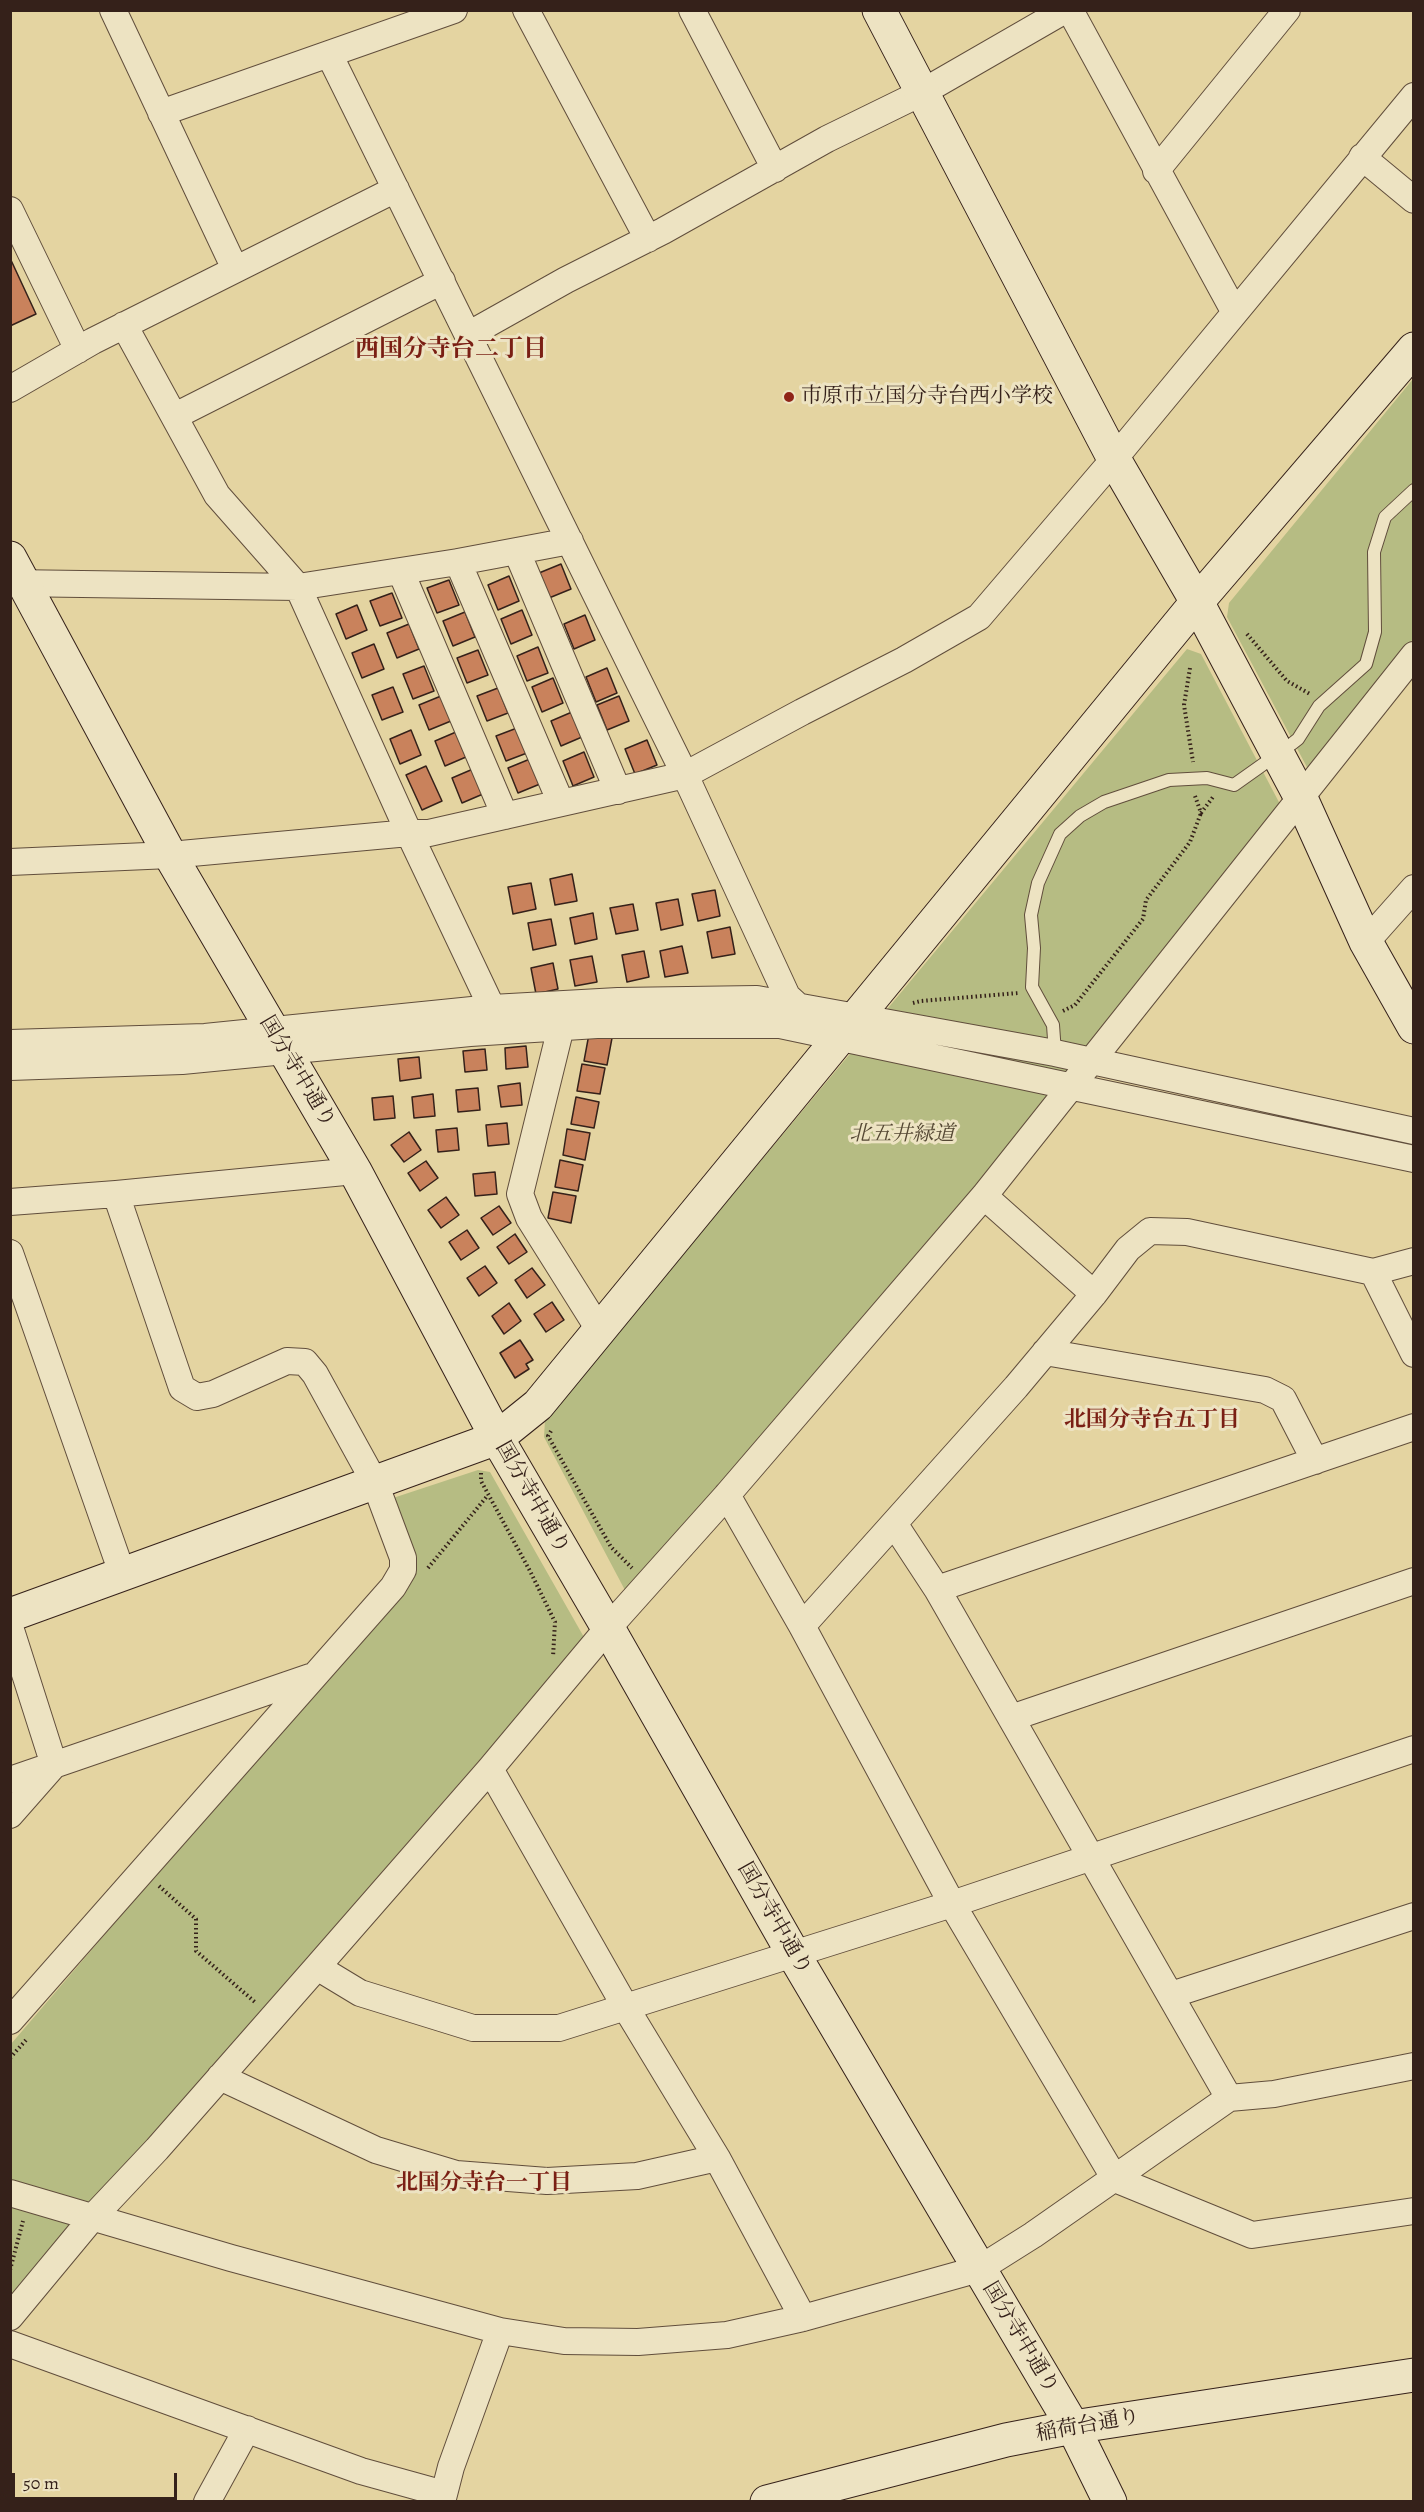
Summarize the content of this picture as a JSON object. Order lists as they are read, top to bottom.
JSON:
{
  "streets": {
    "street": ["国分寺中通り", "稲荷台通り"]
  },
  "crossings": [
    ["国分寺中通り", "稲荷台通り"]
  ],
  "districts": ["西国分寺台二丁目", "北国分寺台五丁目", "北国分寺台一丁目"],
  "parks": ["北五井緑道"],
  "places": ["市原市立国分寺台西小学校"],
  "scale_bar": "50 m"
}
